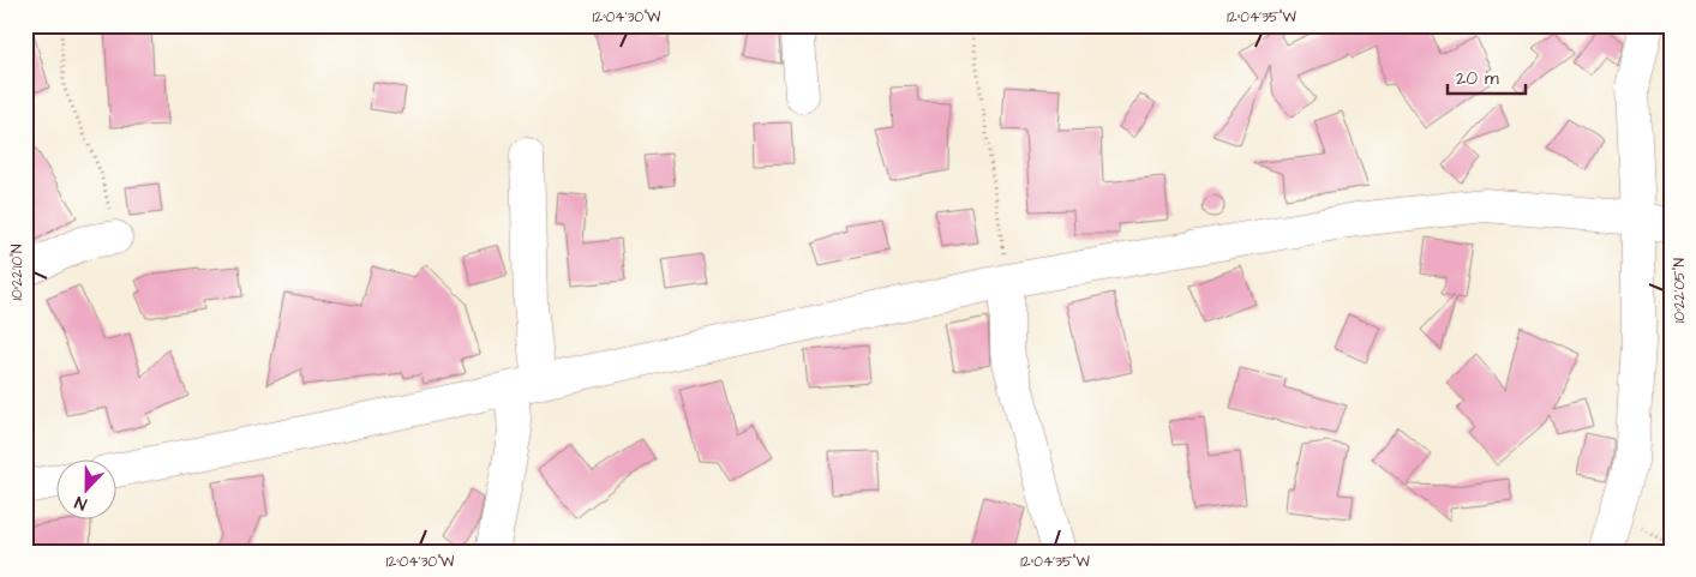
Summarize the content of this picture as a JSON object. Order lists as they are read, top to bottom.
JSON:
{
  "scale_bar": "20 m",
  "north": "bottom",
  "coordinates": [
    "12°04'30\"W",
    "12°04'35\"W",
    "10°22'10\"N",
    "10°22'05\"N"
  ]
}
